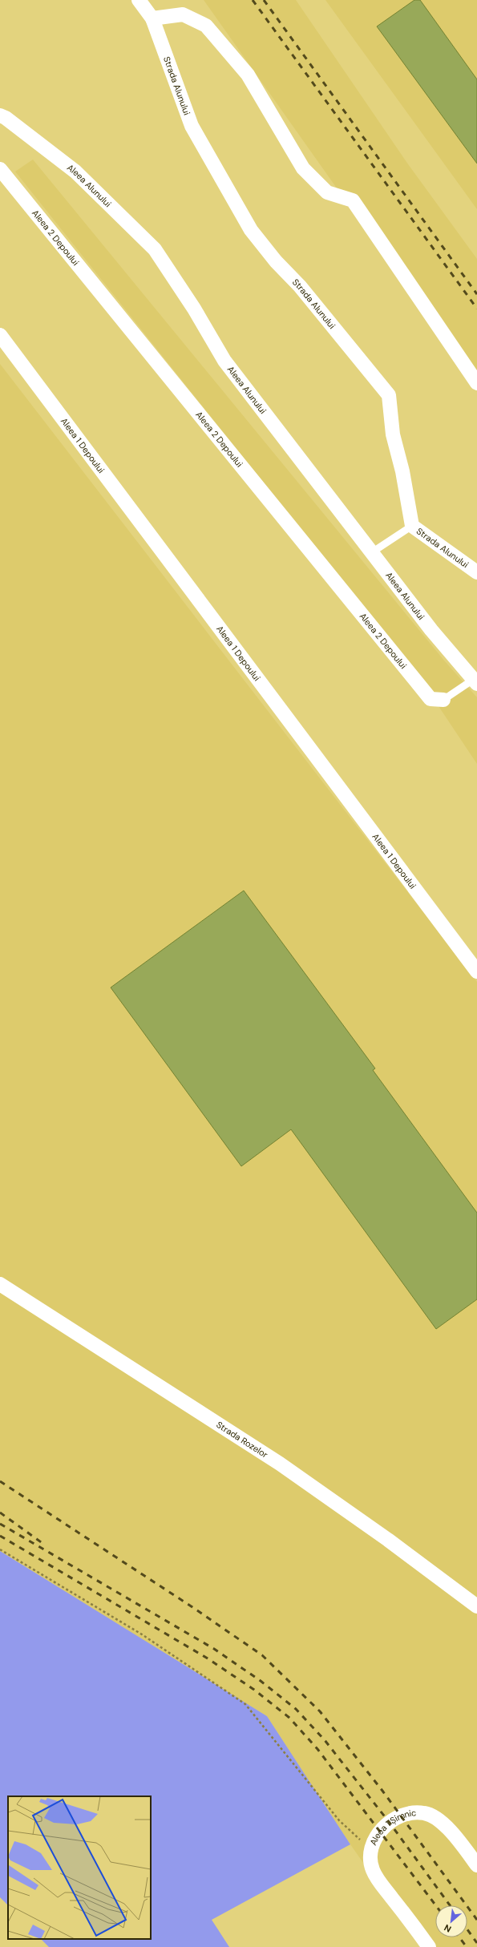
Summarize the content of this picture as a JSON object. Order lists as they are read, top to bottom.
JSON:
{
  "streets": {
    "street": [
      "Strada Alunului",
      "Aleea Alunului",
      "Aleea 2 Depoului",
      "Aleea 1 Depoului",
      "Strada Rozelor",
      "Aleea 1 Șimnic"
    ]
  },
  "north": "bottom left"
}
